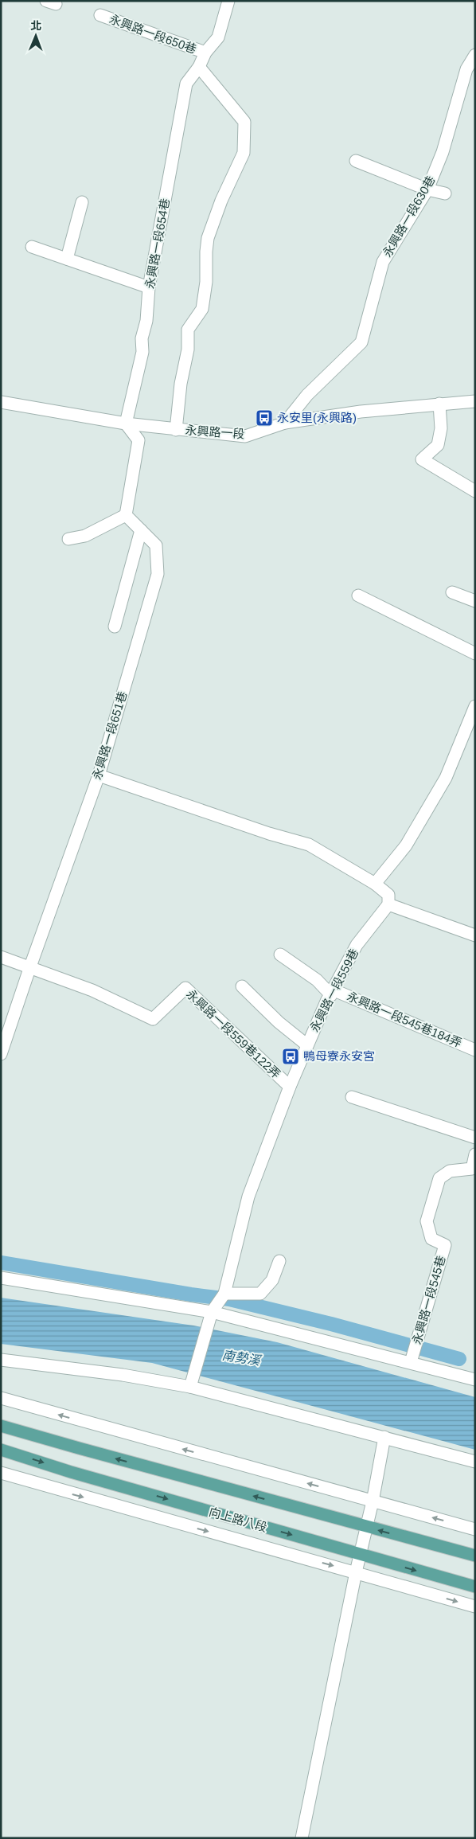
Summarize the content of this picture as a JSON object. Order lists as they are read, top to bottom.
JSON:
{
  "streets": {
    "main road": ["向上路八段"],
    "street": [
      "永興路一段650巷",
      "永興路一段630巷",
      "永興路一段654巷",
      "永興路一段",
      "永興路一段651巷",
      "永興路一段559巷",
      "永興路一段545巷184弄",
      "永興路一段559巷122弄",
      "永興路一段545巷"
    ]
  },
  "crossings": [
    ["永興路一段650巷", "永興路一段654巷"],
    ["永興路一段650巷", "永興路一段"],
    ["永興路一段630巷", "永興路一段"],
    ["永興路一段654巷", "永興路一段"],
    ["永興路一段651巷", "永興路一段559巷122弄"],
    ["永興路一段559巷", "永興路一段545巷184弄"],
    ["永興路一段559巷", "永興路一段559巷122弄"]
  ],
  "water": ["南勢溪"],
  "places": {
    "bus stop": ["永安里(永興路)", "鴨母寮永安宮"]
  },
  "north": "top"
}
